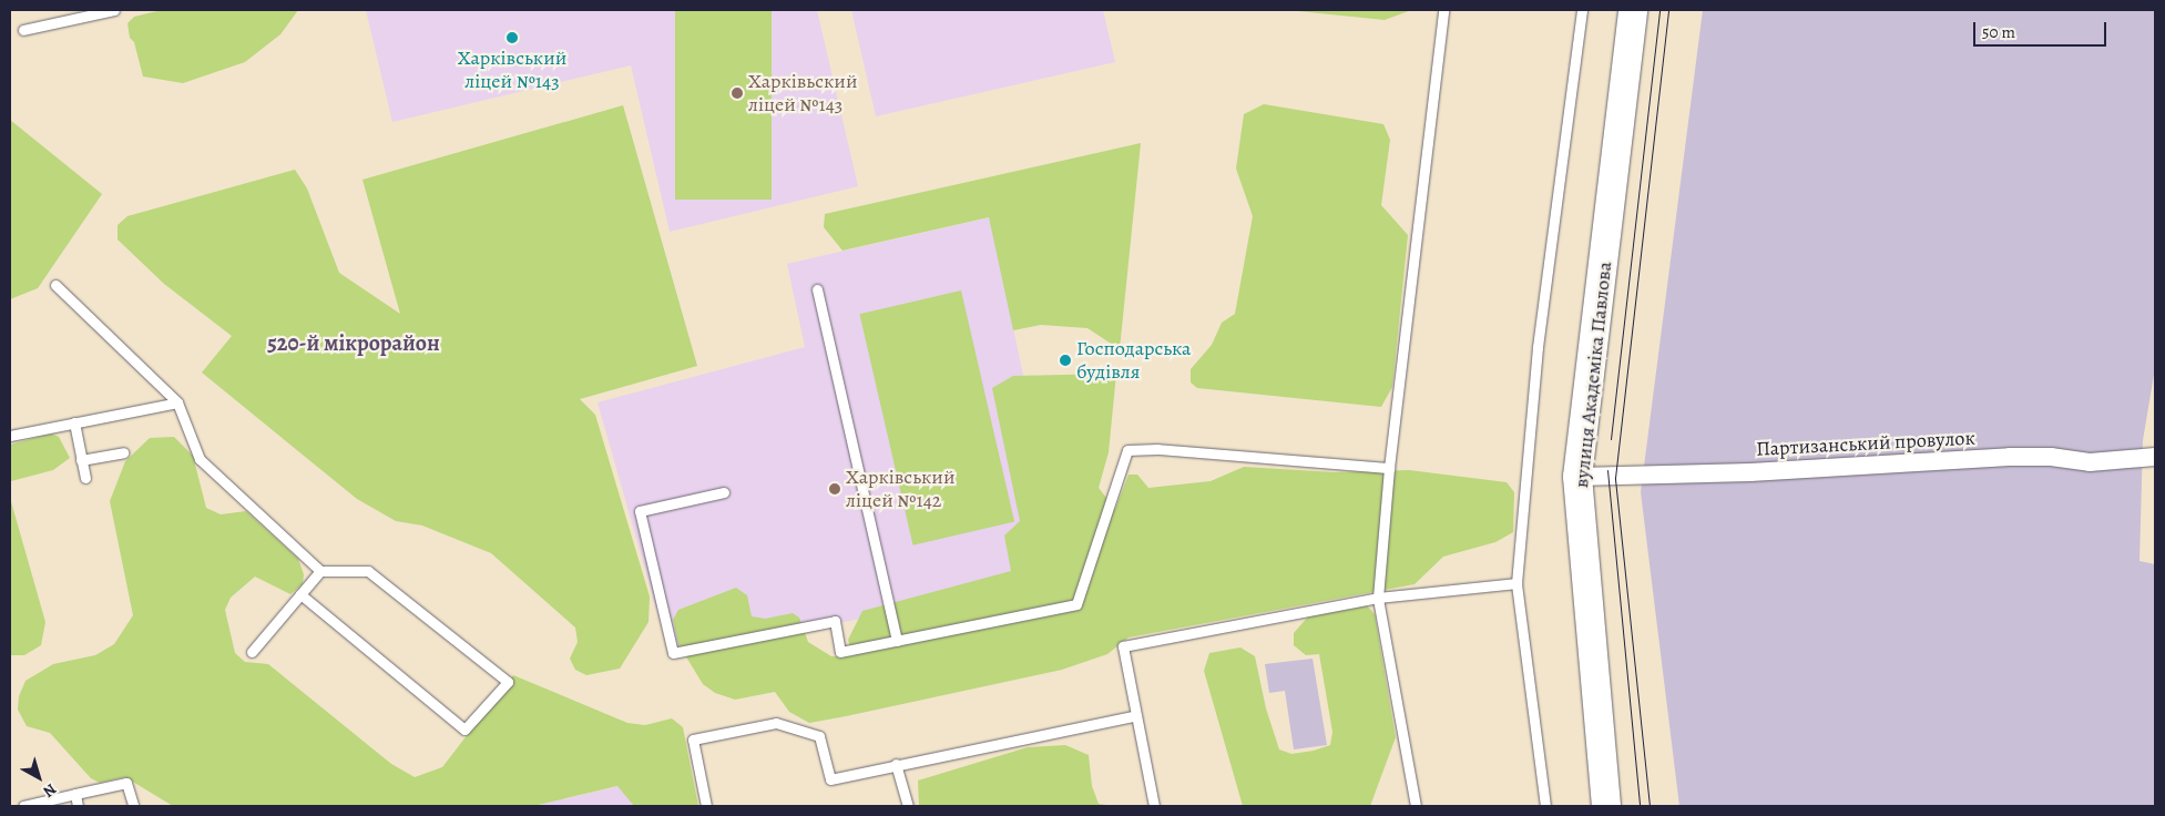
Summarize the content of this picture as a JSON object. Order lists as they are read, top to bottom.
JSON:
{
  "streets": {
    "main road": ["вулиця Академіка Павлова"],
    "street": ["Партизанський провулок"]
  },
  "crossings": [
    ["вулиця Академіка Павлова", "Партизанський провулок"]
  ],
  "districts": ["520-й мікрорайон"],
  "places": [
    "Харківський ліцей №143",
    "Харківьский ліцей №143",
    "Господарська будівля",
    "Харківський ліцей №142"
  ],
  "scale_bar": "50 m",
  "north": "bottom right"
}
